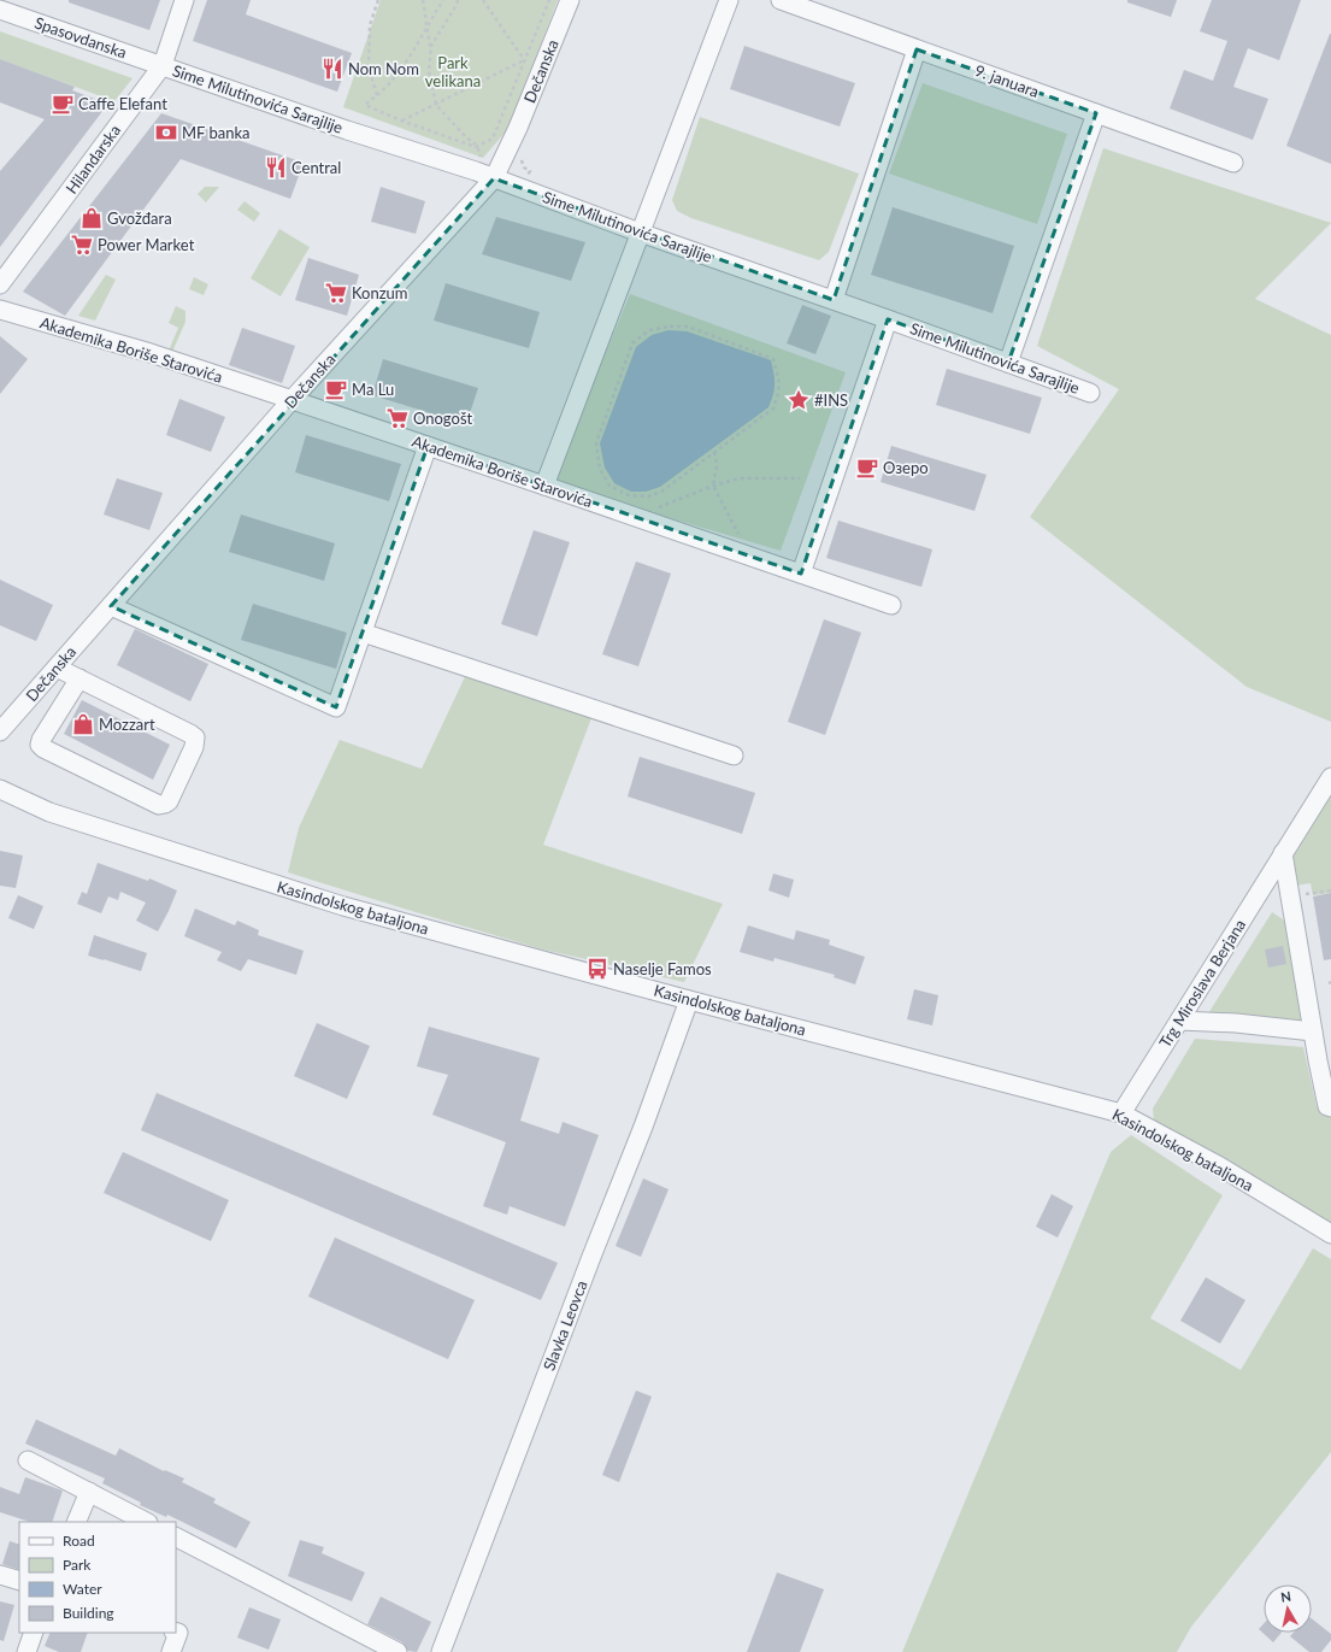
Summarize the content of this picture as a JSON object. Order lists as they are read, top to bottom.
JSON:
{
  "streets": {
    "street": [
      "Spasovdanska",
      "Dečanska",
      "9. januara",
      "Sime Milutinovića Sarajlije",
      "Hilandarska",
      "Akademika Boriše Starovića",
      "Kasindolskog bataljona",
      "Trg Miroslava Berjana",
      "Slavka Leovca"
    ]
  },
  "crossings": [
    ["Spasovdanska", "Sime Milutinovića Sarajlije"],
    ["Spasovdanska", "Hilandarska"],
    ["Dečanska", "Sime Milutinovića Sarajlije"],
    ["Dečanska", "Akademika Boriše Starovića"],
    ["Sime Milutinovića Sarajlije", "Hilandarska"],
    ["Kasindolskog bataljona", "Trg Miroslava Berjana"],
    ["Kasindolskog bataljona", "Slavka Leovca"]
  ],
  "parks": ["Park velikana"],
  "places": {
    "restaurant": ["Nom Nom", "Central"],
    "cafe": ["Caffe Elefant", "Ma Lu", "Озеро"],
    "bank": ["MF banka"],
    "shop": ["Gvožđara", "Mozzart"],
    "supermarket": ["Power Market", "Konzum", "Onogošt"],
    "place": ["#INS"],
    "bus stop": ["Naselje Famos"]
  },
  "legend": [
    "Road",
    "Park",
    "Water",
    "Building"
  ],
  "north": "top"
}
